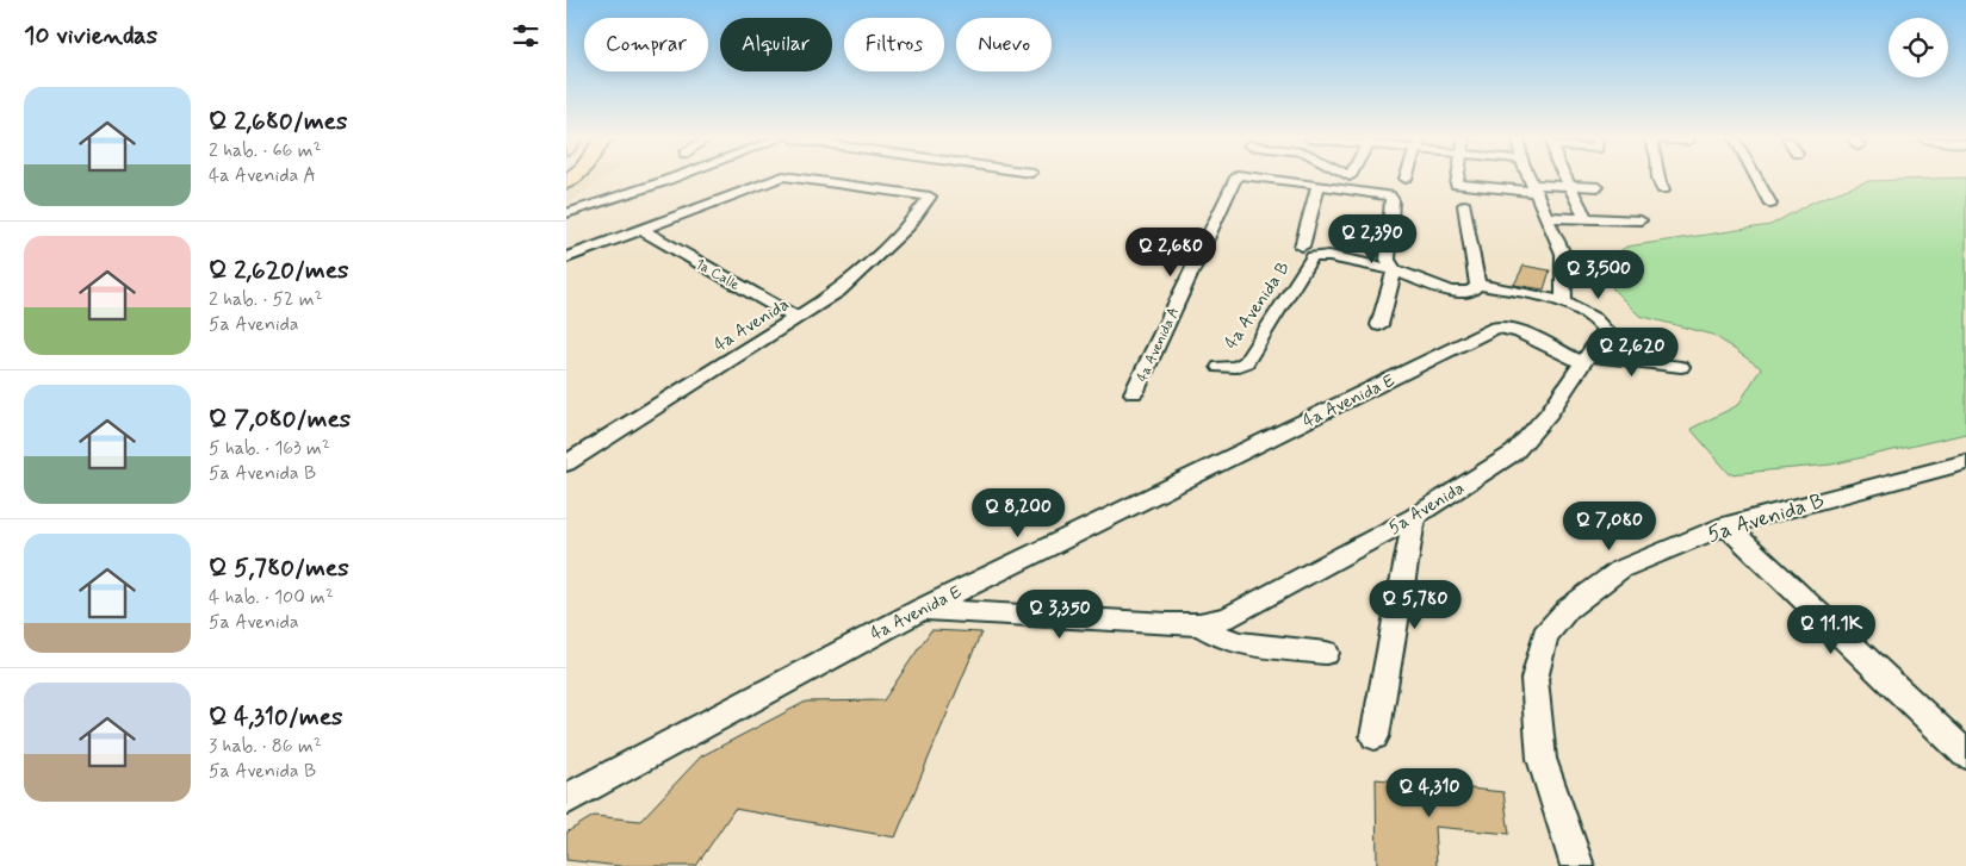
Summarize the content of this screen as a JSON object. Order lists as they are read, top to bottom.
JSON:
{
  "streets": {
    "street": [
      "1a Calle",
      "4a Avenida B",
      "4a Avenida",
      "4a Avenida A",
      "4a Avenida E",
      "5a Avenida",
      "5a Avenida B"
    ]
  },
  "crossings": [
    ["1a Calle", "4a Avenida"],
    ["4a Avenida B", "4a Avenida A"],
    ["4a Avenida E", "5a Avenida"]
  ],
  "page": {
    "heading": "10 viviendas",
    "chip": [
      "Comprar",
      "Alquilar",
      "Filtros",
      "Nuevo"
    ],
    "list": [
      {
        "name": "Q 2,680/mes",
        "note": "2 hab. · 66 m² · 4a Avenida A"
      },
      {
        "name": "Q 2,620/mes",
        "note": "2 hab. · 52 m² · 5a Avenida"
      },
      {
        "name": "Q 7,080/mes",
        "note": "5 hab. · 163 m² · 5a Avenida B"
      },
      {
        "name": "Q 5,780/mes",
        "note": "4 hab. · 100 m² · 5a Avenida"
      },
      {
        "name": "Q 4,310/mes",
        "note": "3 hab. · 86 m² · 5a Avenida B"
      }
    ],
    "price": [
      "Q 2,390",
      "Q 2,680",
      "Q 3,500",
      "Q 2,620",
      "Q 8,200",
      "Q 7,080",
      "Q 5,780",
      "Q 3,350",
      "Q 11.1K",
      "Q 4,310"
    ]
  }
}
